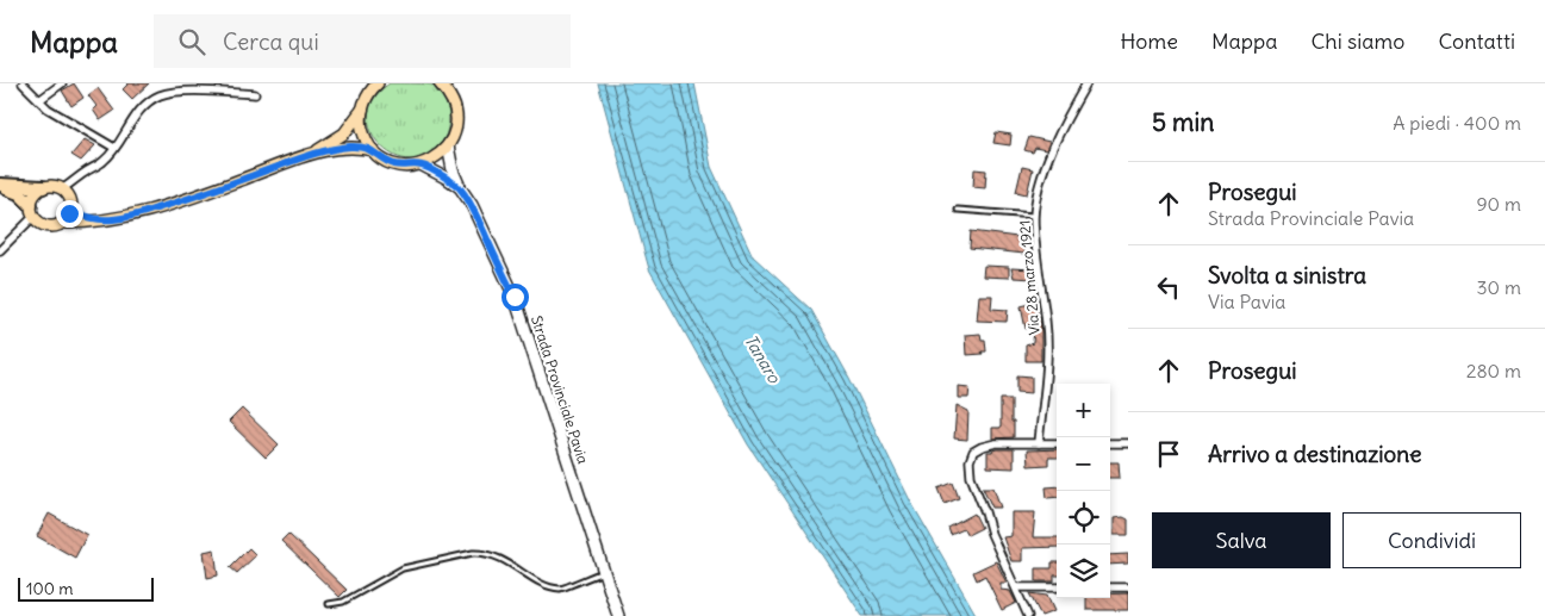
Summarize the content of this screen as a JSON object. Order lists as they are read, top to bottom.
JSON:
{
  "streets": {
    "main road": ["Strada Provinciale Pavia"],
    "street": ["Via 28 marzo 1921"]
  },
  "water": ["Tanaro"],
  "scale_bar": "100 m",
  "page": {
    "header": "Mappa",
    "search": "Cerca qui",
    "nav": [
      "Home",
      "Mappa",
      "Chi siamo",
      "Contatti"
    ],
    "heading": ["5 min", "A piedi · 400 m"],
    "list": [
      ["Prosegui", "Strada Provinciale Pavia", "90 m"],
      ["Svolta a sinistra", "Via Pavia", "30 m"],
      ["Prosegui", "280 m"],
      "Arrivo a destinazione"
    ],
    "map_buttons": ["+", "−"],
    "buttons": ["Salva", "Condividi"],
    "scale": "100 m"
  }
}
